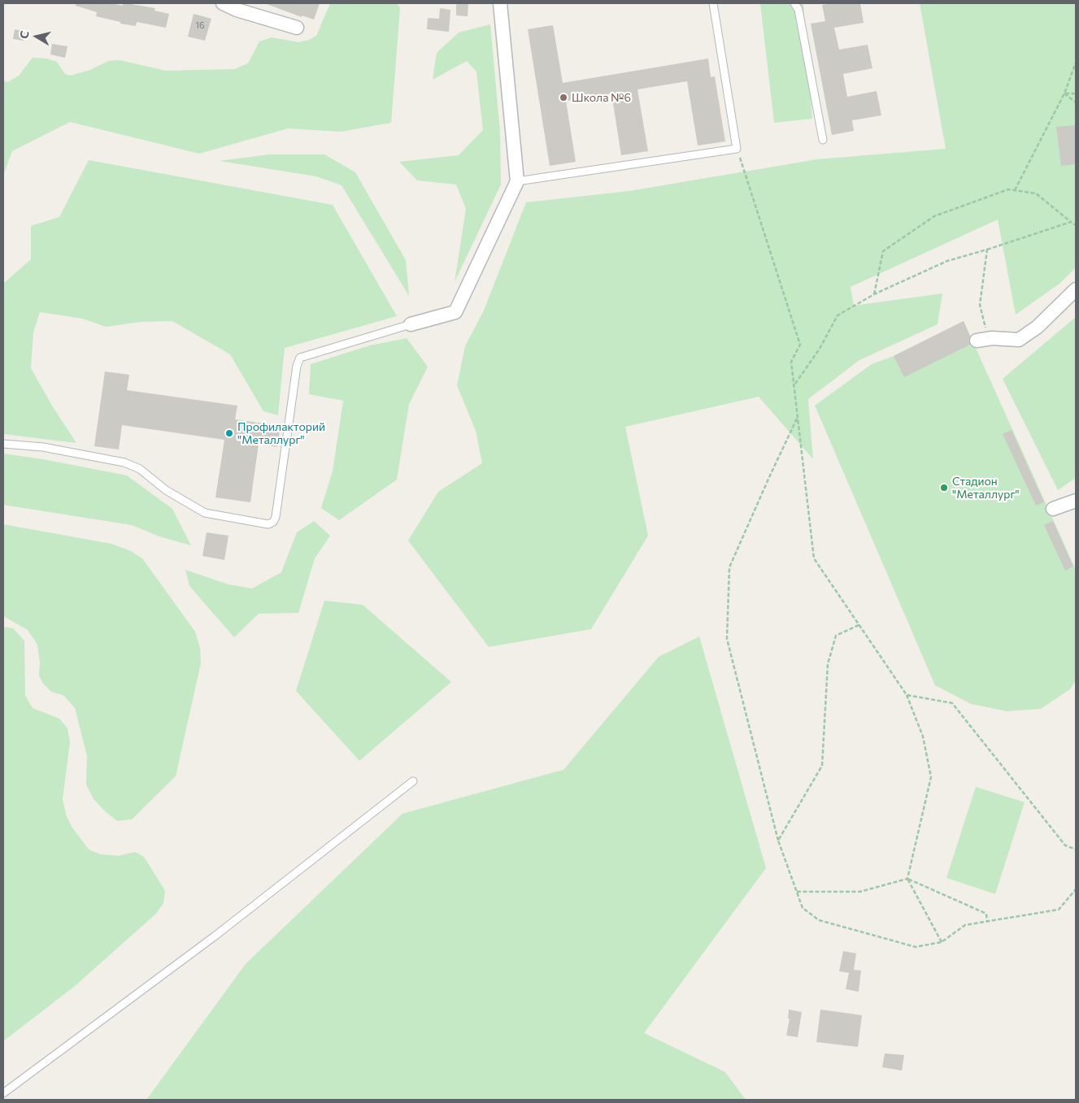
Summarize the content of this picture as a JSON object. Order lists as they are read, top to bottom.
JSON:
{
  "places": ["Школа №6", "Профилакторий \"Металлург\"", "Стадион \"Металлург\""],
  "house_numbers": ["16"],
  "north": "left"
}
